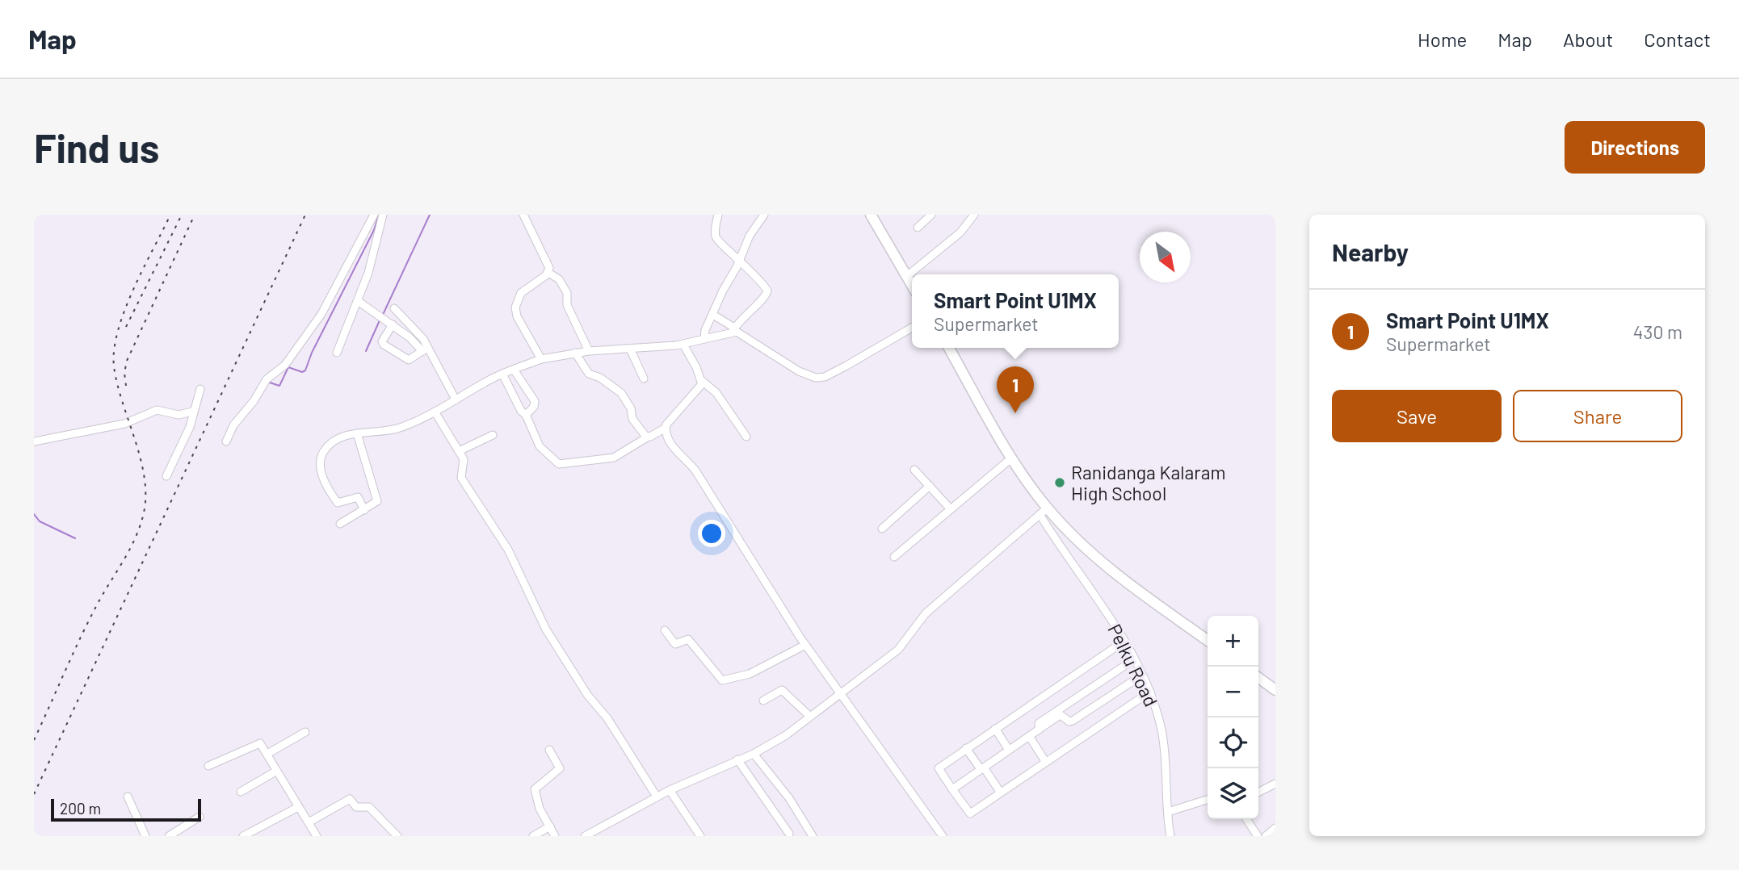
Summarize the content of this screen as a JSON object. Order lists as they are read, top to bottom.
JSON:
{
  "streets": {
    "street": ["Pelku Road"]
  },
  "places": ["Ranidanga Kalaram High School"],
  "scale_bar": "200 m",
  "north": "bottom right",
  "page": {
    "header": "Map",
    "nav": [
      "Home",
      "Map",
      "About",
      "Contact"
    ],
    "buttons": [
      "Directions",
      ["Save", "Share"]
    ],
    "title": "Find us",
    "heading": "Nearby",
    "popup": ["Smart Point U1MX", "Supermarket"],
    "list": [
      {
        "mark": "1",
        "name": "Smart Point U1MX",
        "note": "Supermarket",
        "value": "430 m"
      }
    ],
    "pins": "1",
    "map_buttons": ["+", "−"],
    "scale": "200 m"
  }
}
